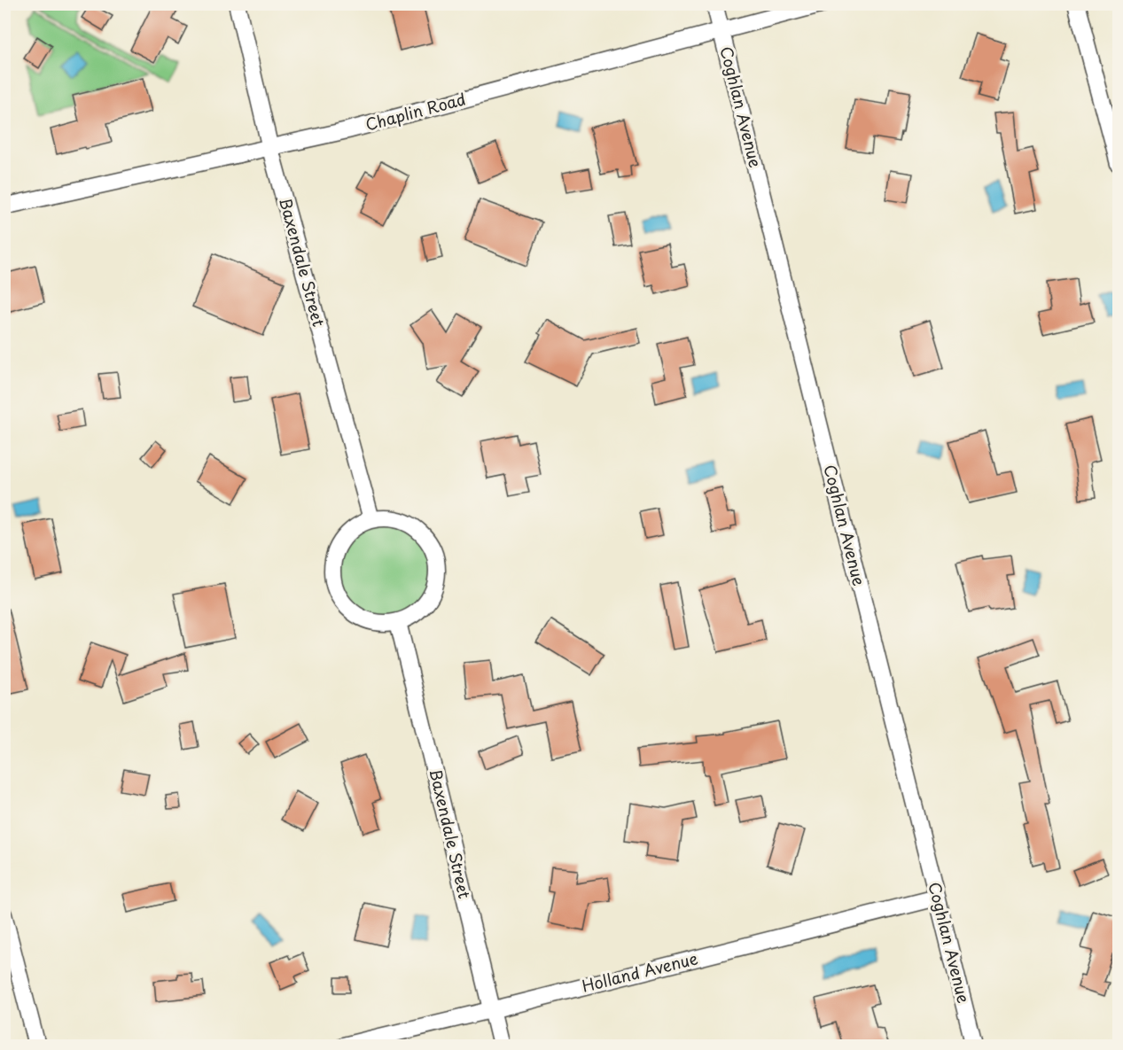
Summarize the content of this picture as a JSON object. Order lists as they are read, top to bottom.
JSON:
{
  "streets": {
    "street": [
      "Coghlan Avenue",
      "Chaplin Road",
      "Baxendale Street",
      "Holland Avenue"
    ]
  },
  "crossings": [
    ["Coghlan Avenue", "Chaplin Road"],
    ["Coghlan Avenue", "Holland Avenue"],
    ["Chaplin Road", "Baxendale Street"],
    ["Baxendale Street", "Holland Avenue"]
  ]
}
